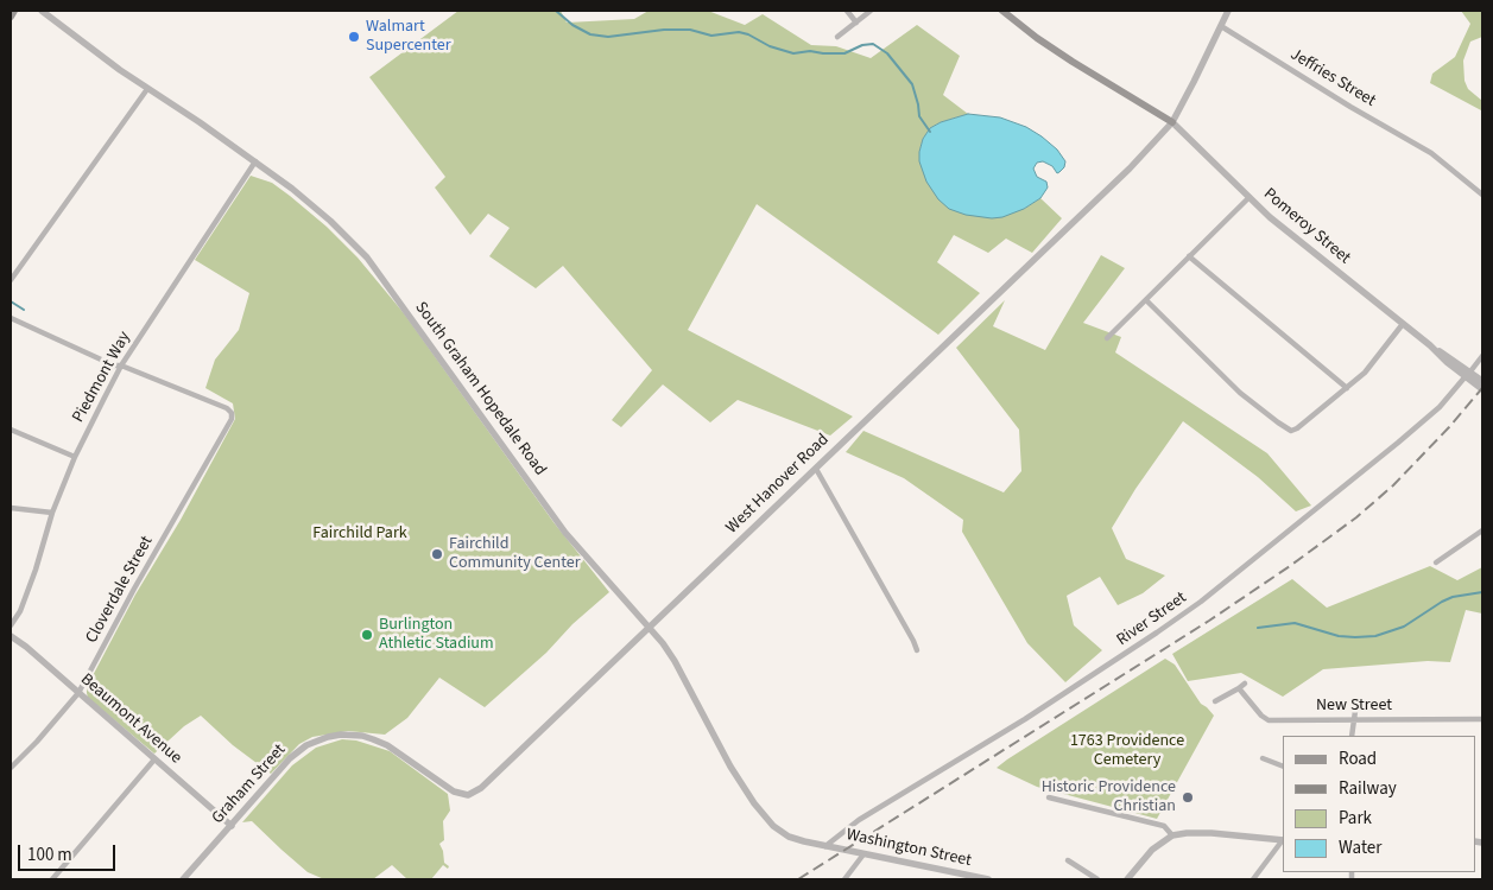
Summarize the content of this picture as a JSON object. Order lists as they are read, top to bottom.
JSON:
{
  "streets": {
    "street": [
      "Jeffries Street",
      "Pomeroy Street",
      "Piedmont Way",
      "South Graham Hopedale Road",
      "West Hanover Road",
      "Cloverdale Street",
      "River Street",
      "New Street",
      "Beaumont Avenue",
      "Graham Street",
      "Washington Street"
    ]
  },
  "crossings": [
    ["Jeffries Street", "West Hanover Road"],
    ["Pomeroy Street", "West Hanover Road"],
    ["Pomeroy Street", "River Street"],
    ["Piedmont Way", "South Graham Hopedale Road"],
    ["Piedmont Way", "Cloverdale Street"],
    ["South Graham Hopedale Road", "West Hanover Road"],
    ["South Graham Hopedale Road", "River Street"],
    ["South Graham Hopedale Road", "Washington Street"],
    ["West Hanover Road", "Graham Street"],
    ["Cloverdale Street", "Beaumont Avenue"],
    ["River Street", "Washington Street"],
    ["Beaumont Avenue", "Graham Street"]
  ],
  "parks": ["Fairchild Park", "1763 Providence Cemetery"],
  "places": [
    "Walmart Supercenter",
    "Fairchild Community Center",
    "Burlington Athletic Stadium",
    "Historic Providence Christian"
  ],
  "legend": [
    "Road",
    "Railway",
    "Park",
    "Water"
  ],
  "scale_bar": "100 m"
}
